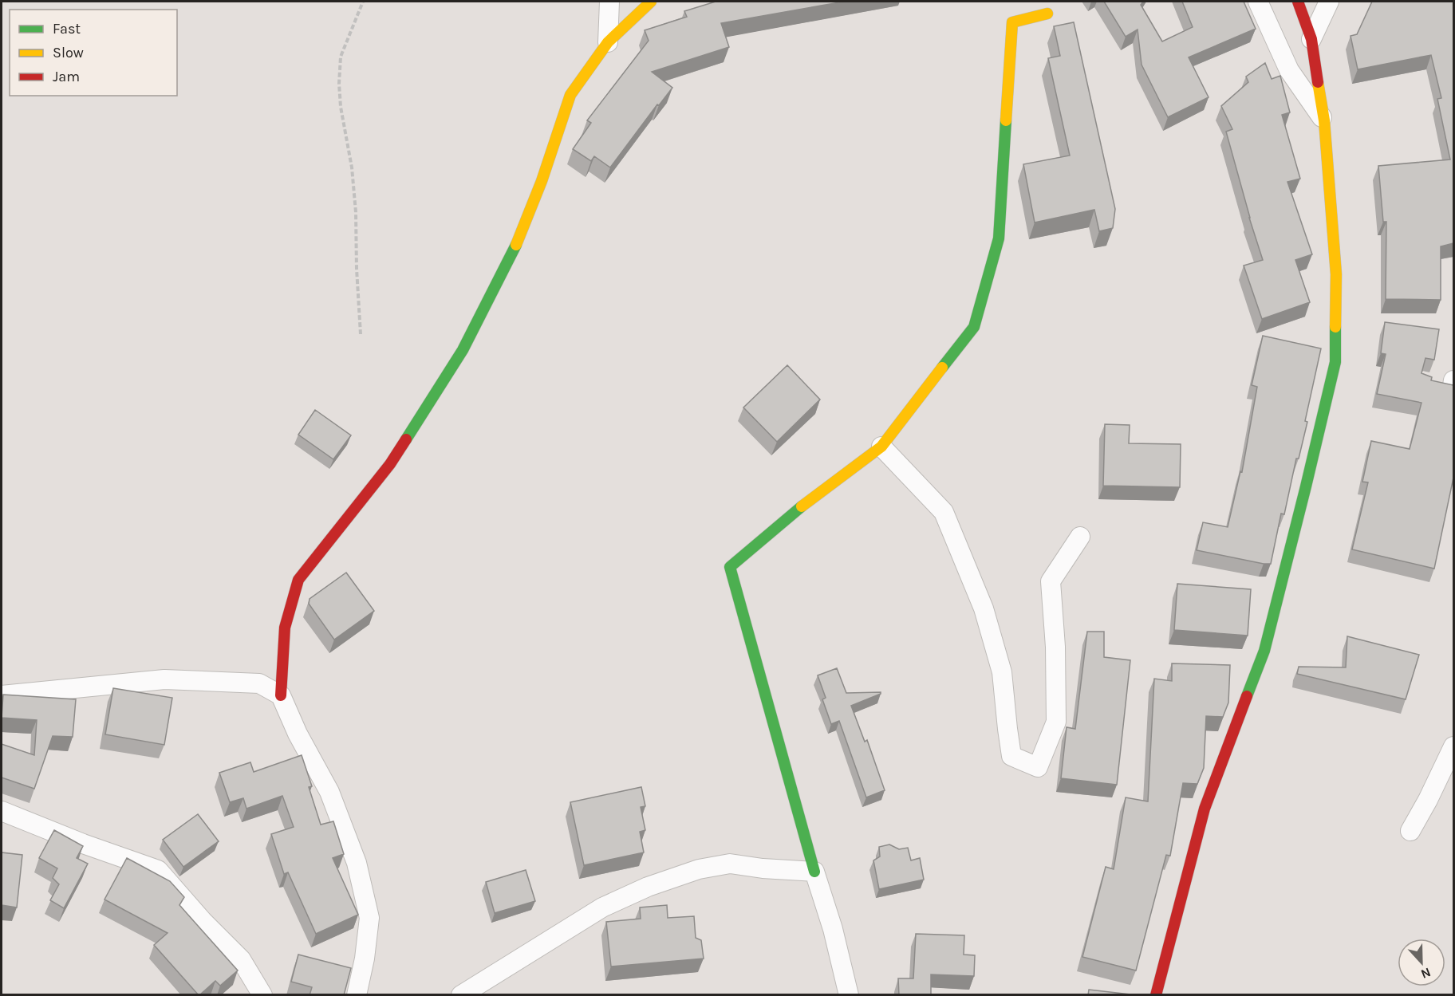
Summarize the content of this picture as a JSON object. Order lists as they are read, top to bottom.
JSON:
{
  "legend": ["Fast", "Slow", "Jam"],
  "north": "bottom"
}
